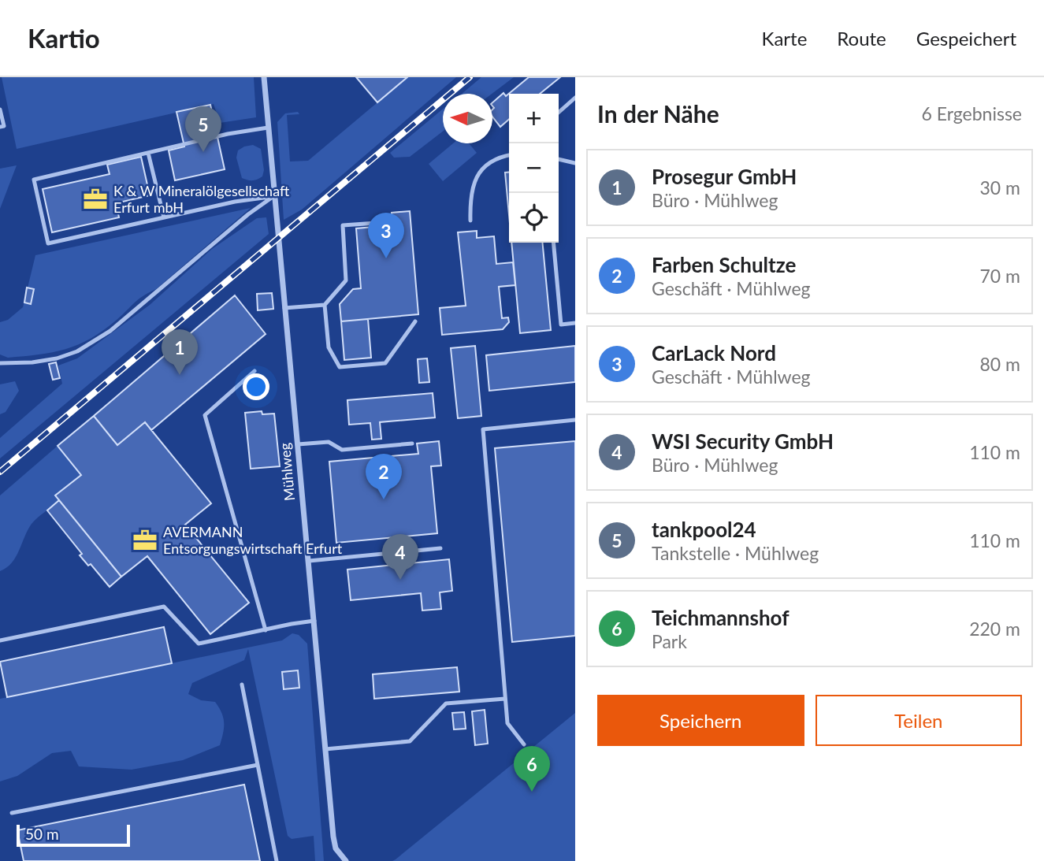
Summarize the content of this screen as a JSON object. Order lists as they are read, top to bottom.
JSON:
{
  "streets": {
    "street": ["Mühlweg"]
  },
  "places": {
    "office": ["K & W Mineralölgesellschaft Erfurt mbH", "AVERMANN Entsorgungswirtschaft Erfurt"]
  },
  "scale_bar": "50 m",
  "north": "left",
  "page": {
    "header": "Kartio",
    "nav": ["Karte", "Route", "Gespeichert"],
    "heading": ["In der Nähe", "6 Ergebnisse"],
    "map_buttons": ["+", "−"],
    "pins": [
      "5",
      "3",
      "1",
      "2",
      "4",
      "6"
    ],
    "list": [
      {
        "mark": "1",
        "name": "Prosegur GmbH",
        "note": "Büro · Mühlweg",
        "value": "30 m"
      },
      {
        "mark": "2",
        "name": "Farben Schultze",
        "note": "Geschäft · Mühlweg",
        "value": "70 m"
      },
      {
        "mark": "3",
        "name": "CarLack Nord",
        "note": "Geschäft · Mühlweg",
        "value": "80 m"
      },
      {
        "mark": "4",
        "name": "WSI Security GmbH",
        "note": "Büro · Mühlweg",
        "value": "110 m"
      },
      {
        "mark": "5",
        "name": "tankpool24",
        "note": "Tankstelle · Mühlweg",
        "value": "110 m"
      },
      {
        "mark": "6",
        "name": "Teichmannshof",
        "note": "Park",
        "value": "220 m"
      }
    ],
    "buttons": ["Speichern", "Teilen"],
    "scale": "50 m"
  }
}
